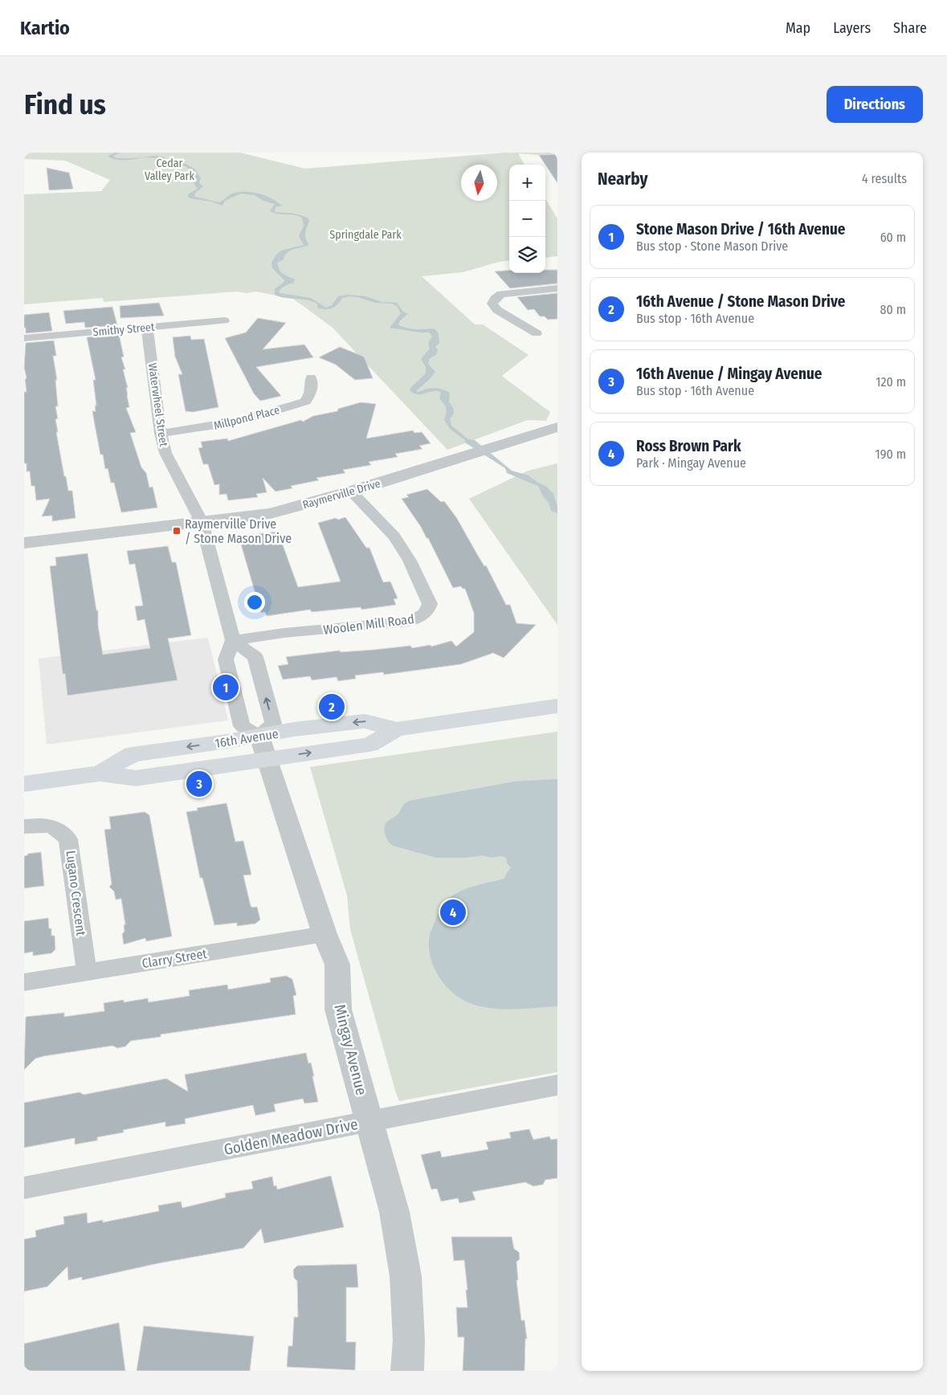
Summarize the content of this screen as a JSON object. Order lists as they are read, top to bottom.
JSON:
{
  "streets": {
    "main road": ["16th Avenue"],
    "street": [
      "Smithy Street",
      "Waterwheel Street",
      "Millpond Place",
      "Raymerville Drive",
      "Woolen Mill Road",
      "Lugano Crescent",
      "Clarry Street",
      "Mingay Avenue",
      "Golden Meadow Drive"
    ]
  },
  "crossings": [
    ["Smithy Street", "Waterwheel Street"],
    ["Waterwheel Street", "Millpond Place"],
    ["Waterwheel Street", "Raymerville Drive"],
    ["Waterwheel Street", "Woolen Mill Road"],
    ["Raymerville Drive", "Woolen Mill Road"],
    ["16th Avenue", "Mingay Avenue"],
    ["Lugano Crescent", "Clarry Street"],
    ["Clarry Street", "Mingay Avenue"],
    ["Mingay Avenue", "Golden Meadow Drive"]
  ],
  "parks": ["Cedar Valley Park", "Springdale Park"],
  "places": {
    "transit": ["Raymerville Drive / Stone Mason Drive"]
  },
  "north": "bottom",
  "page": {
    "header": "Kartio",
    "nav": ["Map", "Layers", "Share"],
    "buttons": "Directions",
    "title": "Find us",
    "heading": ["Nearby", "4 results"],
    "map_buttons": ["+", "−"],
    "list": [
      {
        "mark": "1",
        "name": "Stone Mason Drive / 16th Avenue",
        "note": "Bus stop · Stone Mason Drive",
        "value": "60 m"
      },
      {
        "mark": "2",
        "name": "16th Avenue / Stone Mason Drive",
        "note": "Bus stop · 16th Avenue",
        "value": "80 m"
      },
      {
        "mark": "3",
        "name": "16th Avenue / Mingay Avenue",
        "note": "Bus stop · 16th Avenue",
        "value": "120 m"
      },
      {
        "mark": "4",
        "name": "Ross Brown Park",
        "note": "Park · Mingay Avenue",
        "value": "190 m"
      }
    ],
    "pins": [
      "1",
      "2",
      "3",
      "4"
    ]
  }
}
